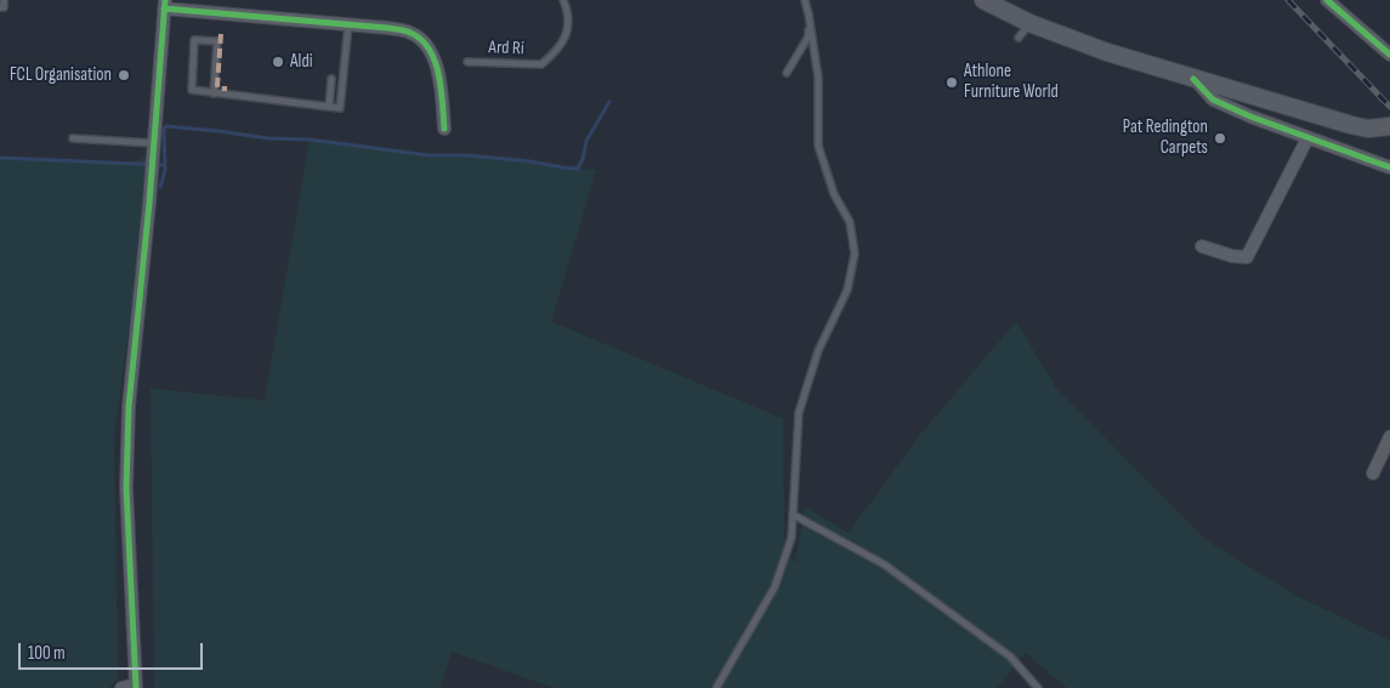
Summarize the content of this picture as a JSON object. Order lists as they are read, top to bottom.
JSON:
{
  "streets": {
    "lane": ["Ard Rí"]
  },
  "places": [
    "Aldi",
    "FCL Organisation",
    "Athlone Furniture World",
    "Pat Redington Carpets"
  ],
  "scale_bar": "100 m"
}
